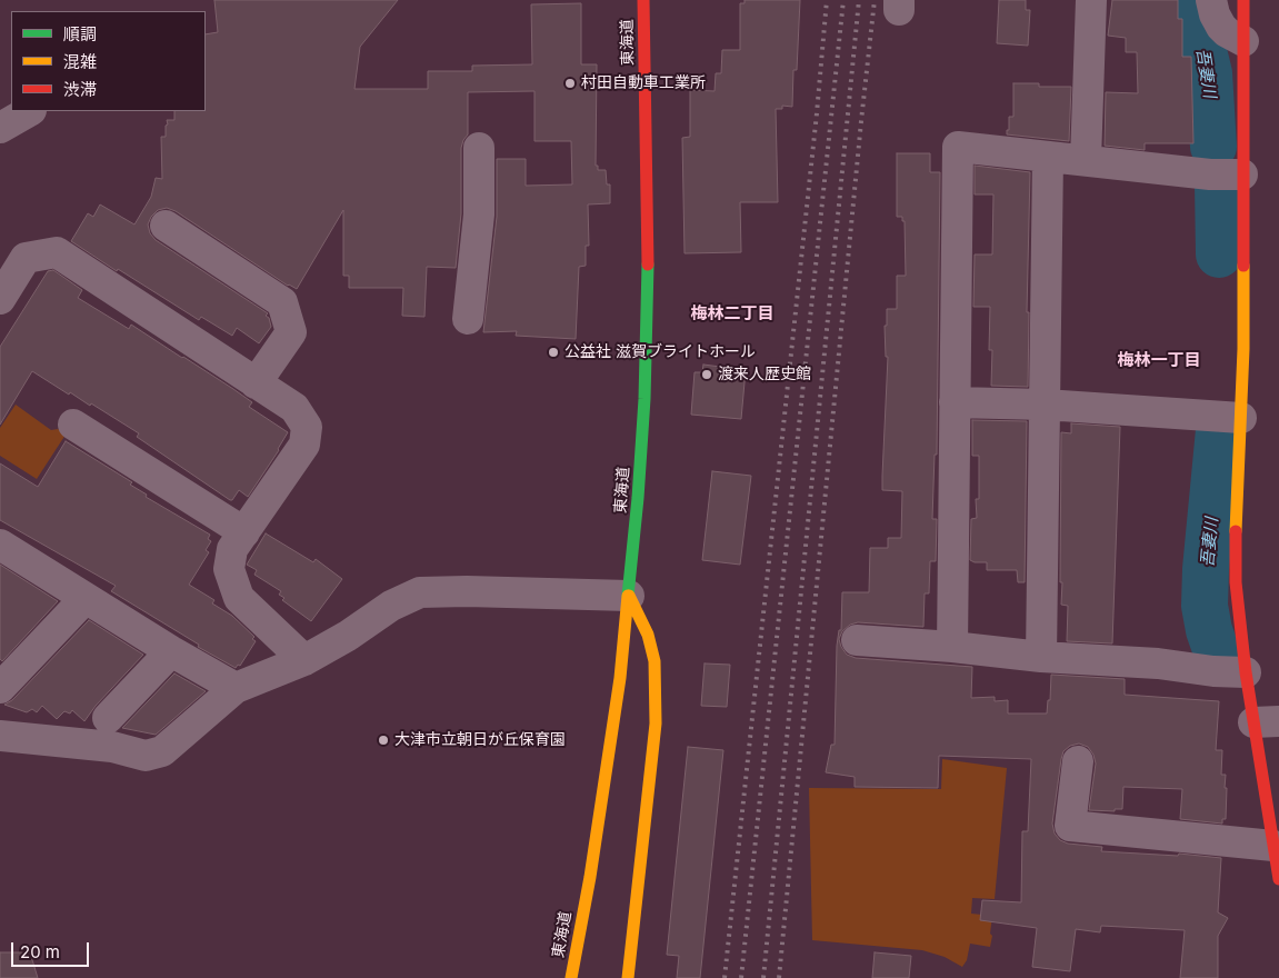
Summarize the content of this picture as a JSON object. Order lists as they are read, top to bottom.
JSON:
{
  "streets": {
    "main road": ["東海道"]
  },
  "districts": ["梅林二丁目", "梅林一丁目"],
  "water": ["吾妻川"],
  "places": [
    "村田自動車工業所",
    "公益社 滋賀ブライトホール",
    "渡来人歴史館",
    "大津市立朝日が丘保育園"
  ],
  "legend": ["順調", "混雑", "渋滞"],
  "scale_bar": "20 m"
}
